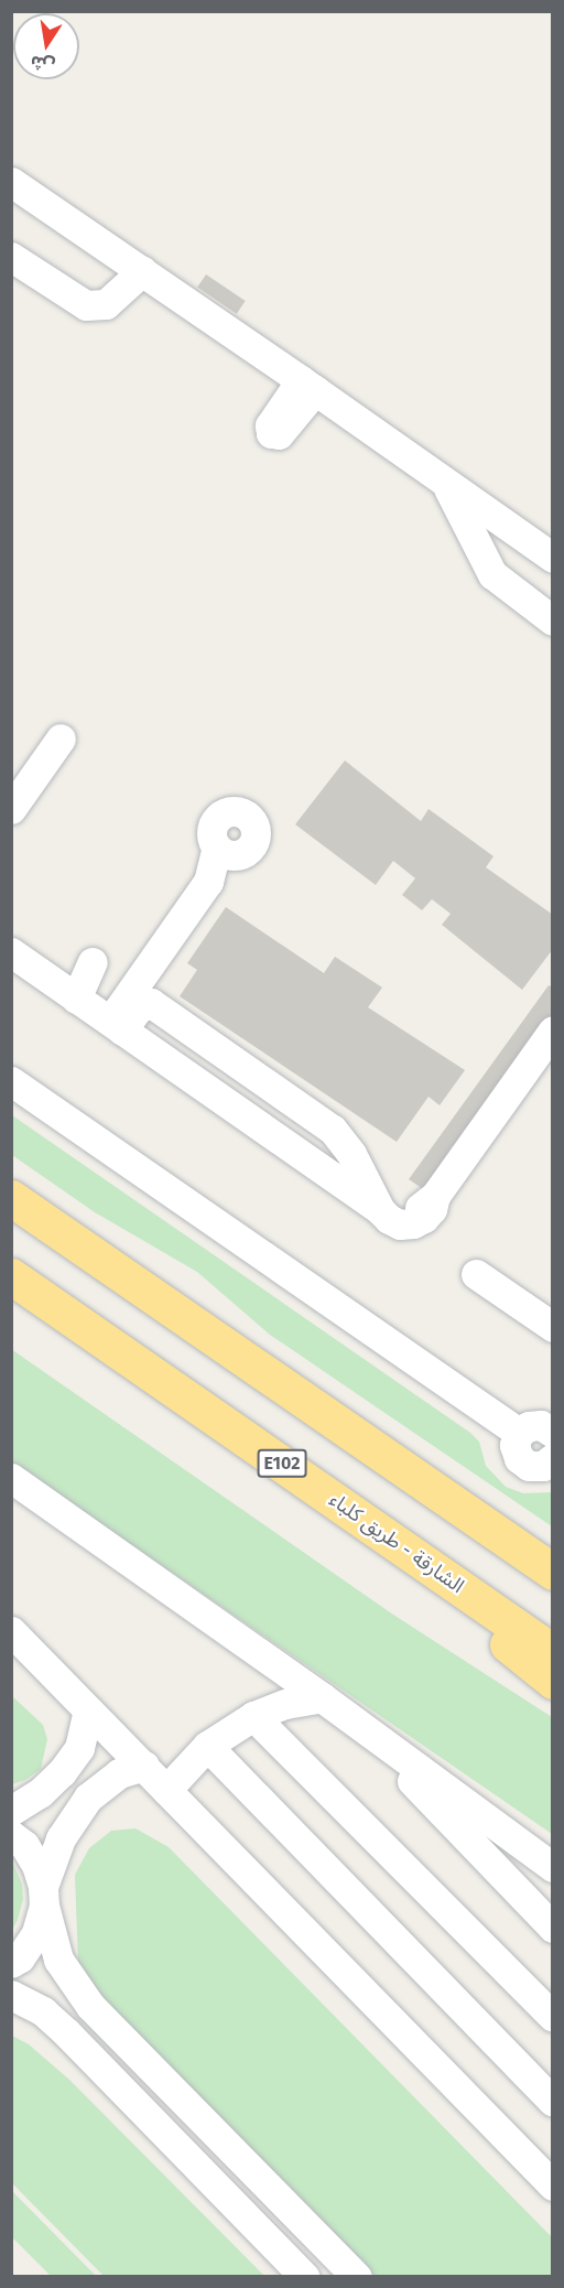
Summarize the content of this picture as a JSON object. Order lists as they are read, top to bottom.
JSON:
{
  "streets": {
    "highway": ["E102", "الشارقة - طريق كلباء"]
  },
  "north": "bottom"
}
